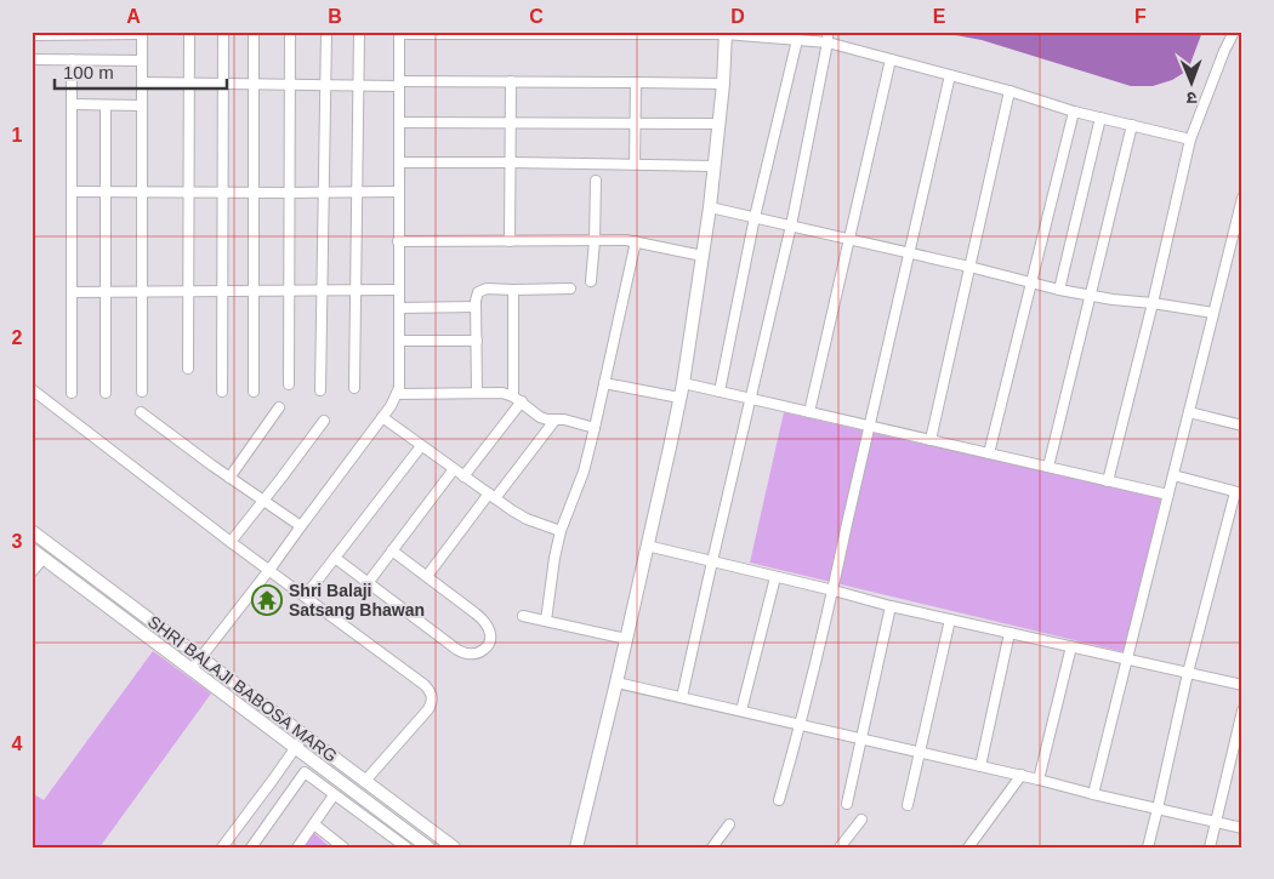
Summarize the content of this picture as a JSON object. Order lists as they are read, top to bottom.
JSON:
{
  "streets": {
    "street": ["SHRI BALAJI BABOSA MARG"]
  },
  "places": {
    "temple": ["Shri Balaji Satsang Bhawan"]
  },
  "scale_bar": "100 m",
  "north": "bottom",
  "grid": {
    "columns": [
      "A",
      "B",
      "C",
      "D",
      "E",
      "F"
    ],
    "rows": [
      "1",
      "2",
      "3",
      "4"
    ]
  }
}
